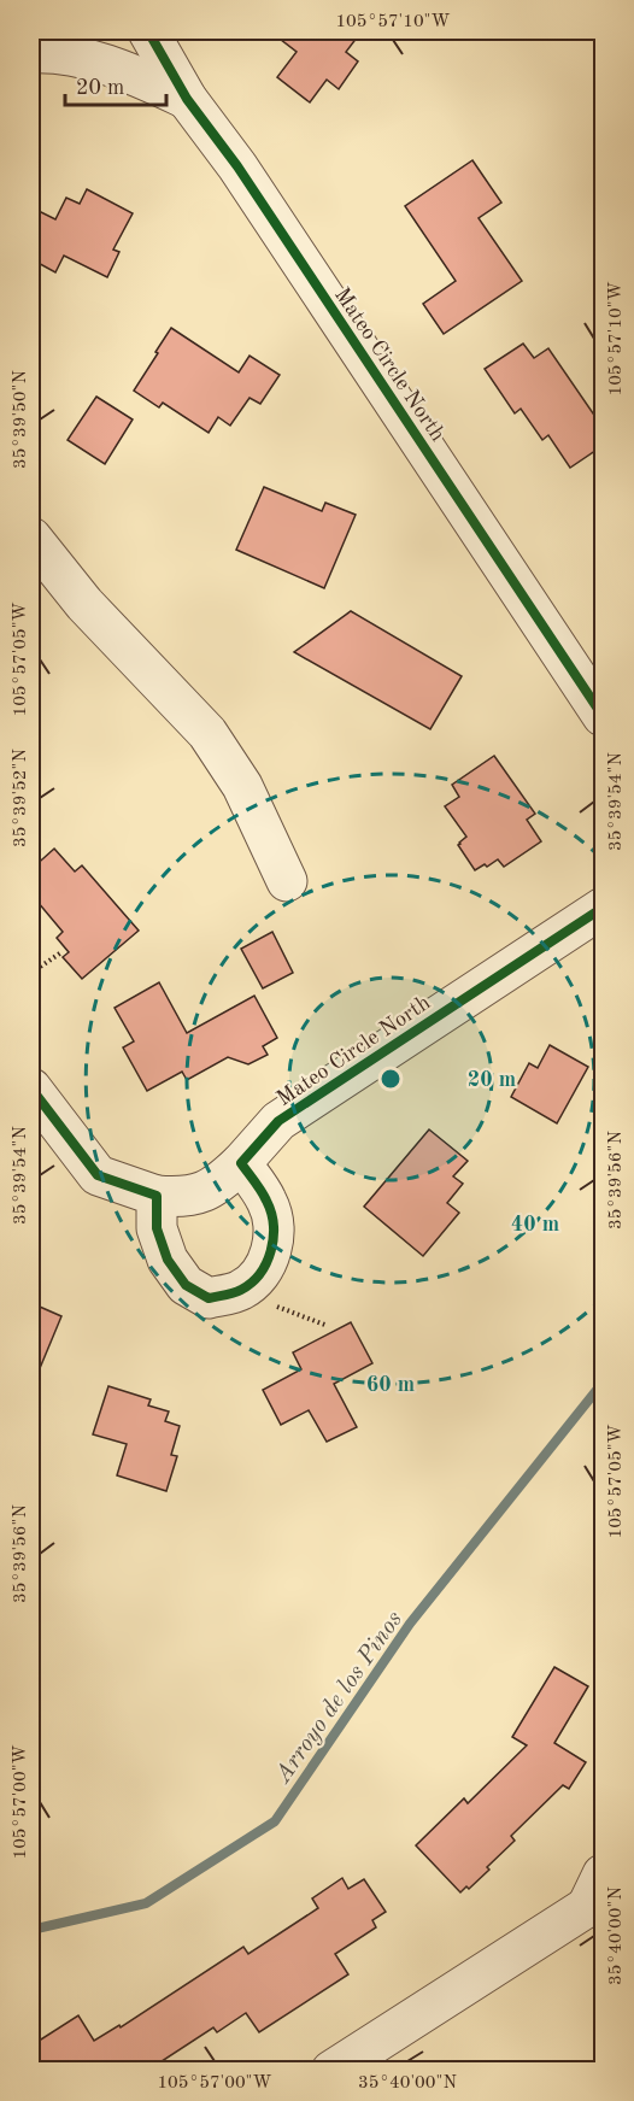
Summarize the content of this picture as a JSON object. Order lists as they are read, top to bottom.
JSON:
{
  "streets": {
    "street": ["Mateo Circle North"]
  },
  "water": ["Arroyo de los Pinos"],
  "scale_bar": "20 m",
  "coordinates": [
    "105°57'10\"W",
    "35°39'50\"N",
    "105°57'05\"W",
    "35°39'52\"N",
    "35°39'54\"N",
    "35°39'56\"N",
    "105°57'00\"W",
    "35°40'00\"N"
  ],
  "rings": ["20 m", "40 m", "60 m"]
}
